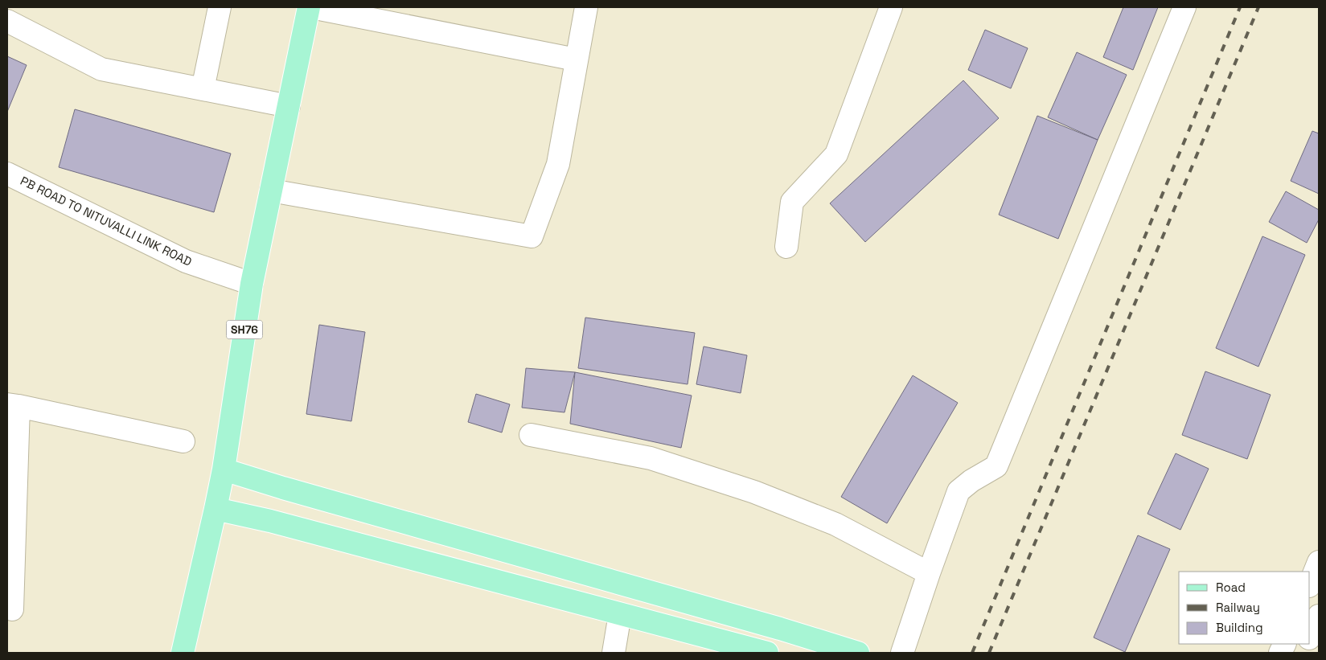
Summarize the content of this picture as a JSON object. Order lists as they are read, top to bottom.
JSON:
{
  "streets": {
    "main road": ["SH76"],
    "street": ["PB ROAD TO NITUVALLI LINK ROAD"]
  },
  "crossings": [
    ["PB ROAD TO NITUVALLI LINK ROAD", "SH76"]
  ],
  "legend": ["Road", "Railway", "Building"]
}
